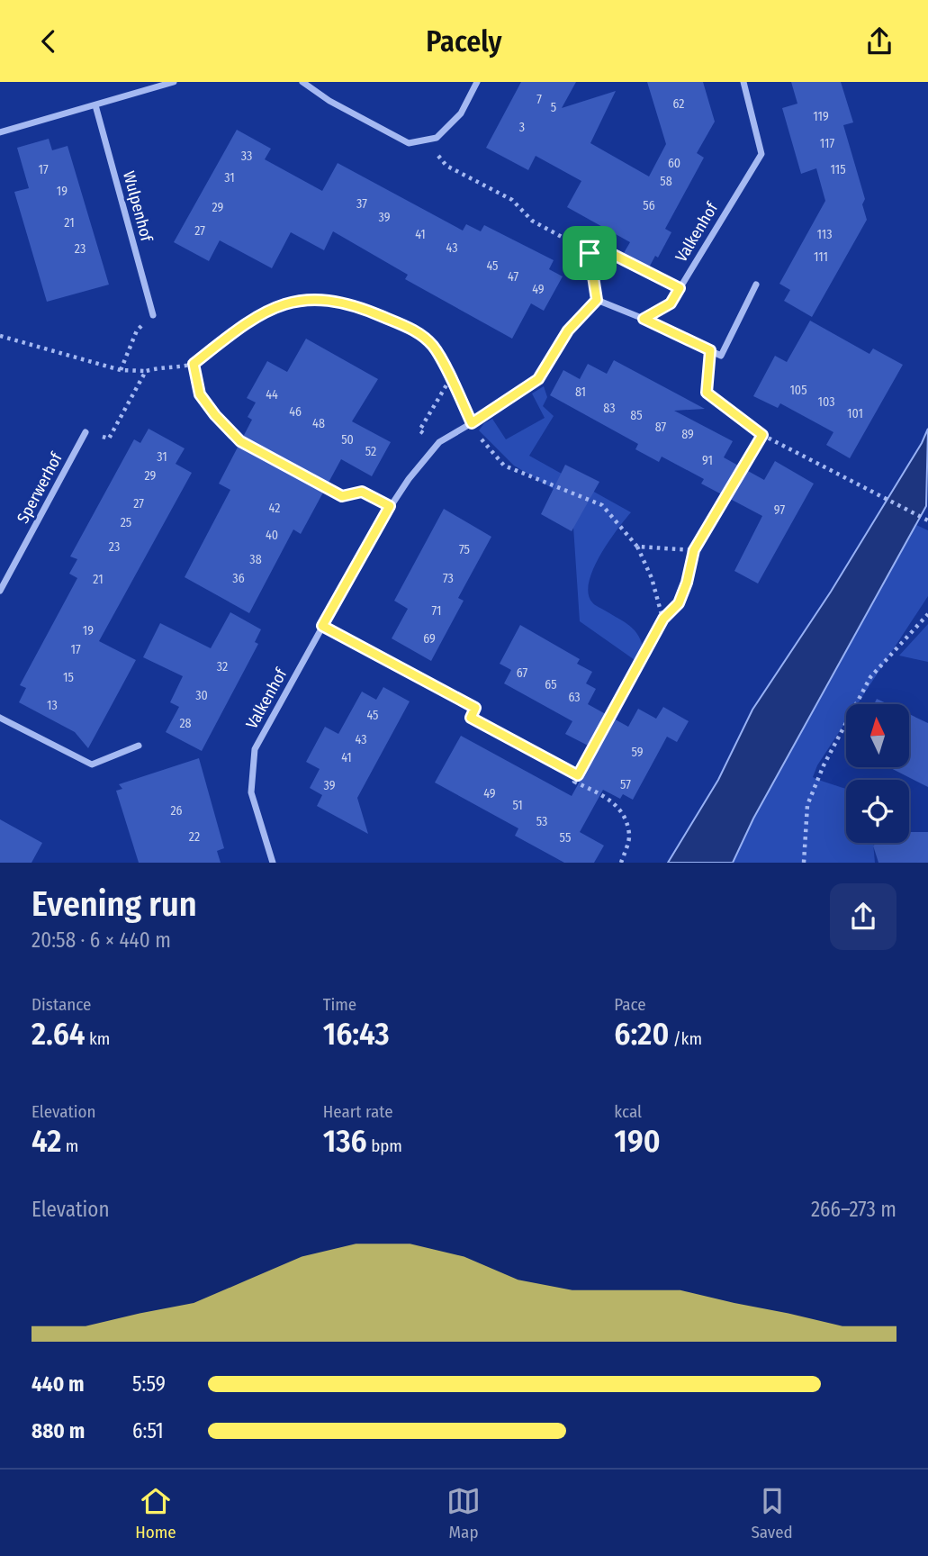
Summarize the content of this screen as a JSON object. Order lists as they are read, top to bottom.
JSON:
{
  "streets": {
    "street": ["Wulpenhof", "Valkenhof", "Sperwerhof"]
  },
  "house_numbers": [
    "7",
    "62",
    "5",
    "119",
    "3",
    "117",
    "33",
    "60",
    "17",
    "115",
    "31",
    "58",
    "19",
    "37",
    "56",
    "29",
    "39",
    "21",
    "27",
    "41",
    "113",
    "43",
    "23",
    "111",
    "45",
    "47",
    "49",
    "105",
    "81",
    "44",
    "103",
    "83",
    "46",
    "101",
    "85",
    "48",
    "87",
    "89",
    "50",
    "52",
    "31",
    "91",
    "29",
    "27",
    "42",
    "97",
    "25",
    "40",
    "23",
    "75",
    "38",
    "36",
    "73",
    "21",
    "71",
    "19",
    "69",
    "17",
    "32",
    "67",
    "15",
    "65",
    "30",
    "63",
    "13",
    "45",
    "28",
    "43",
    "59",
    "41",
    "57",
    "39",
    "49",
    "51",
    "26",
    "53",
    "22",
    "55"
  ],
  "north": "top",
  "page": {
    "header": "Pacely",
    "heading": ["Evening run", "20:58 · 6 × 440 m"],
    "stats": [
      ["Distance", "2.64 km"],
      ["Time", "16:43"],
      ["Pace", "6:20 /km"],
      ["Elevation", "42 m"],
      ["Heart rate", "136 bpm"],
      ["kcal", "190"]
    ],
    "chart": ["Elevation", "266–273 m"],
    "list": [
      {
        "name": "440 m",
        "note": "5:59"
      },
      {
        "name": "880 m",
        "note": "6:51"
      }
    ],
    "tabs": ["Home", "Map", "Saved"]
  }
}
